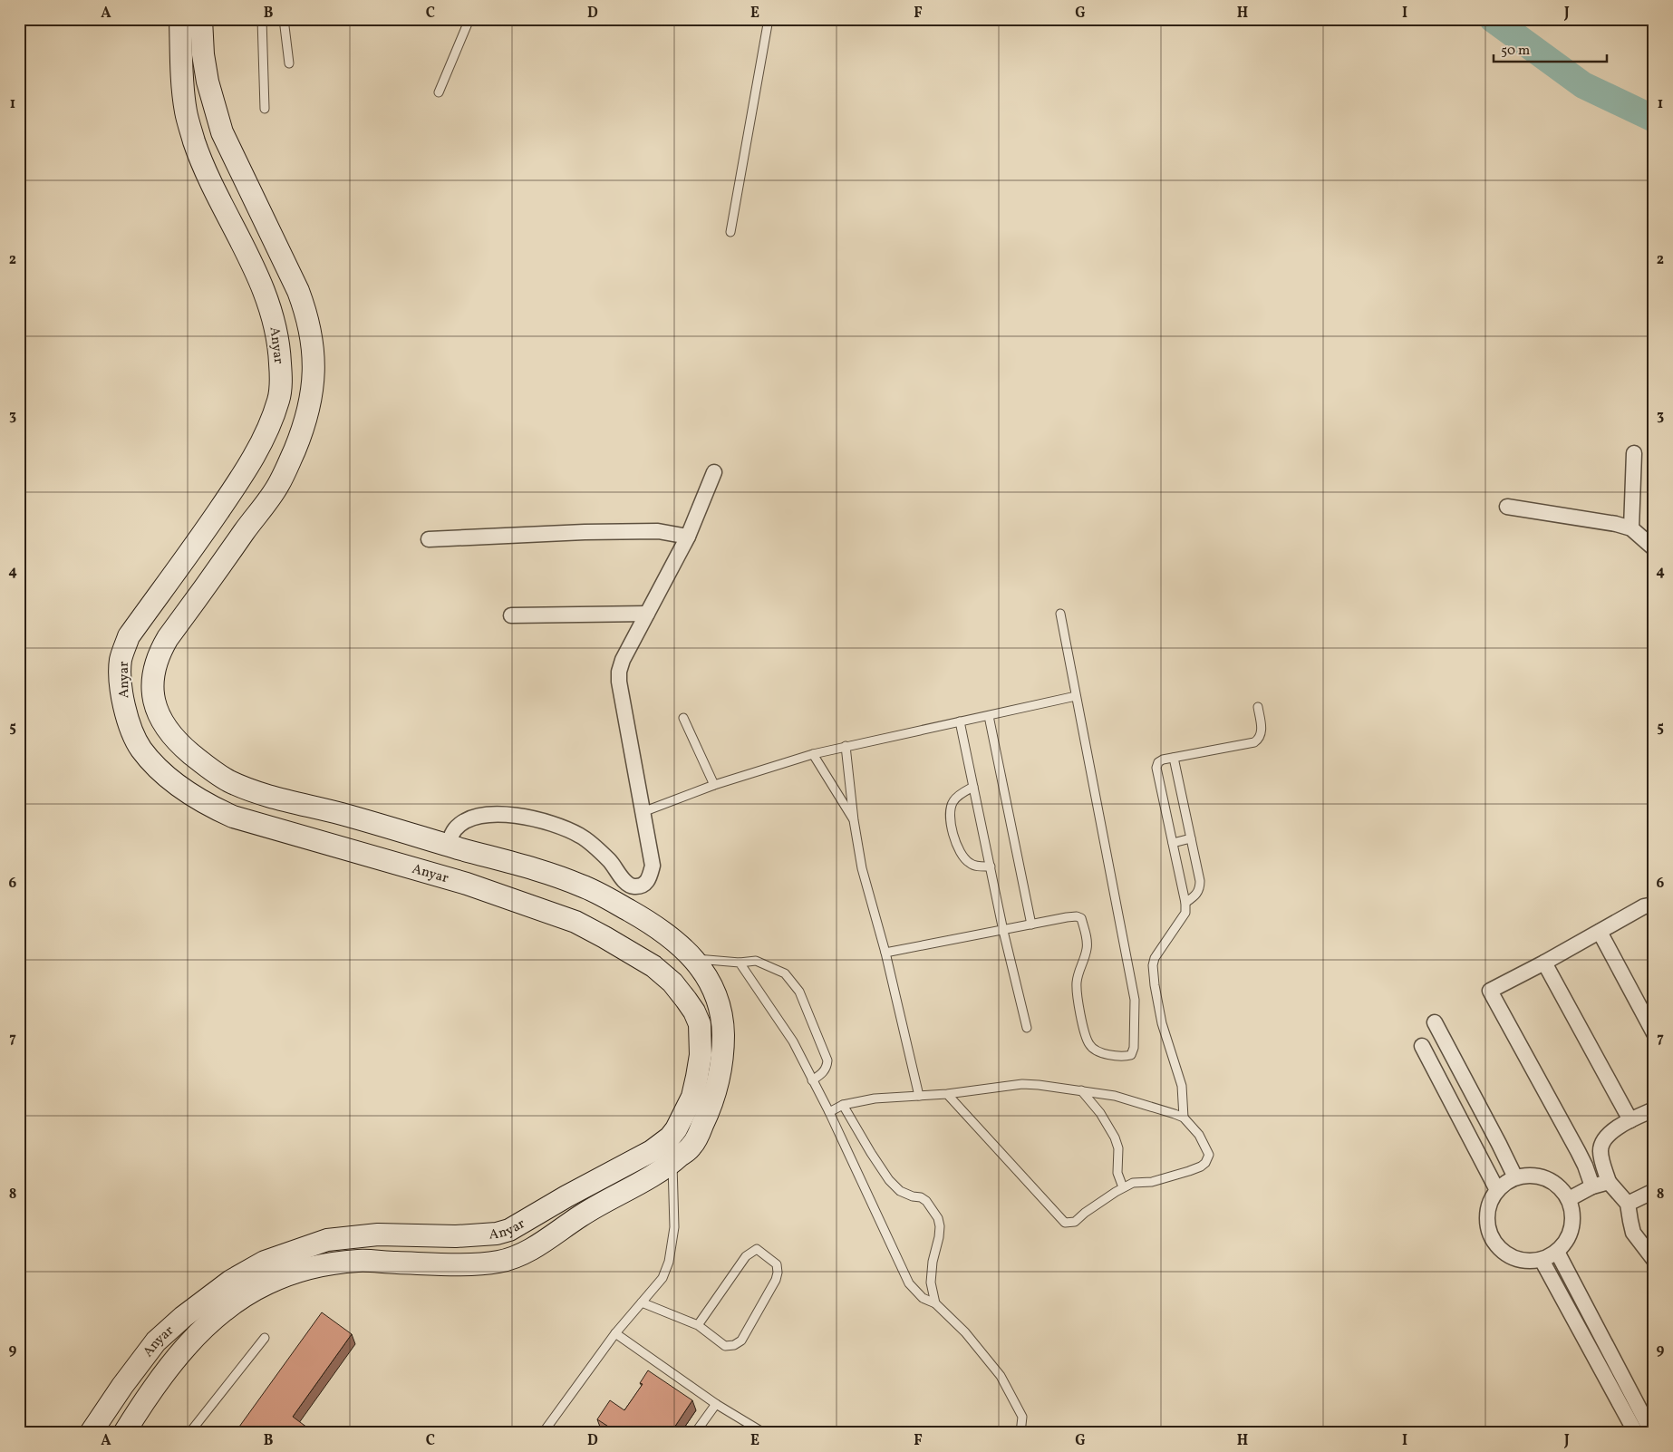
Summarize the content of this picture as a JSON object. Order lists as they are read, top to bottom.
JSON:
{
  "streets": {
    "street": ["Anyar"]
  },
  "scale_bar": "50 m",
  "grid": {
    "columns": [
      "A",
      "B",
      "C",
      "D",
      "E",
      "F",
      "G",
      "H",
      "I",
      "J"
    ],
    "rows": [
      "1",
      "2",
      "3",
      "4",
      "5",
      "6",
      "7",
      "8",
      "9"
    ]
  }
}
